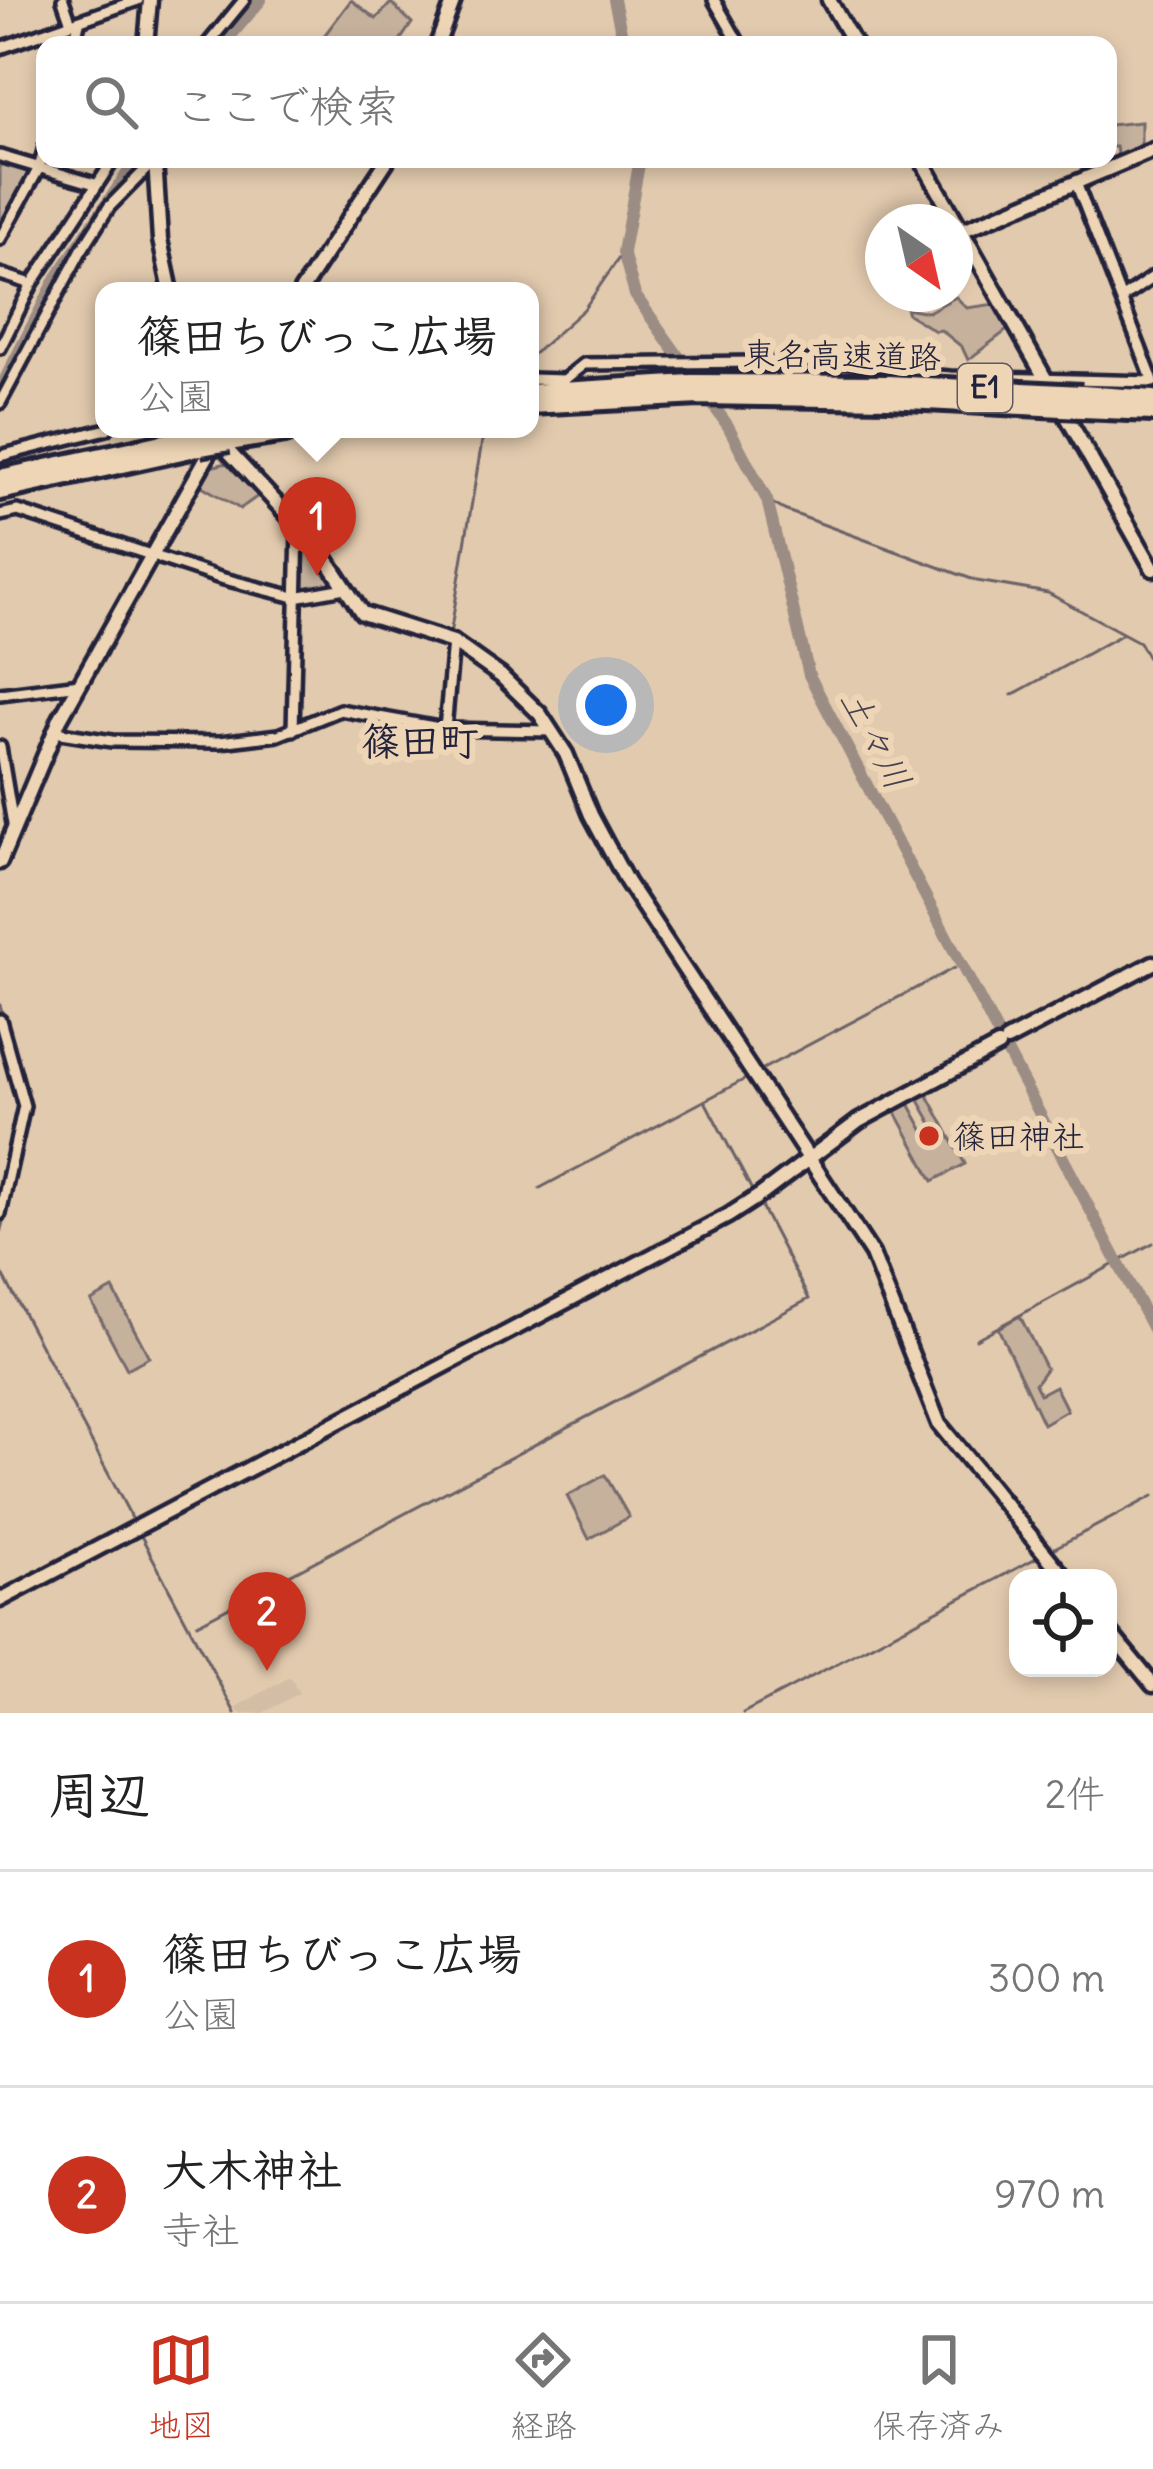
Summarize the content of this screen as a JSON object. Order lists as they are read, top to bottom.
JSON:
{
  "streets": {
    "highway": ["東名高速道路", "E1"]
  },
  "districts": ["篠田町"],
  "water": ["土々川"],
  "places": ["篠田神社"],
  "north": "bottom right",
  "page": {
    "search": "ここで検索",
    "popup": ["篠田ちびっこ広場", "公園"],
    "pins": ["1", "2"],
    "heading": ["周辺", "2件"],
    "list": [
      {
        "mark": "1",
        "name": "篠田ちびっこ広場",
        "note": "公園",
        "value": "300 m"
      },
      {
        "mark": "2",
        "name": "大木神社",
        "note": "寺社",
        "value": "970 m"
      }
    ],
    "nav": ["地図", "経路", "保存済み"]
  }
}
